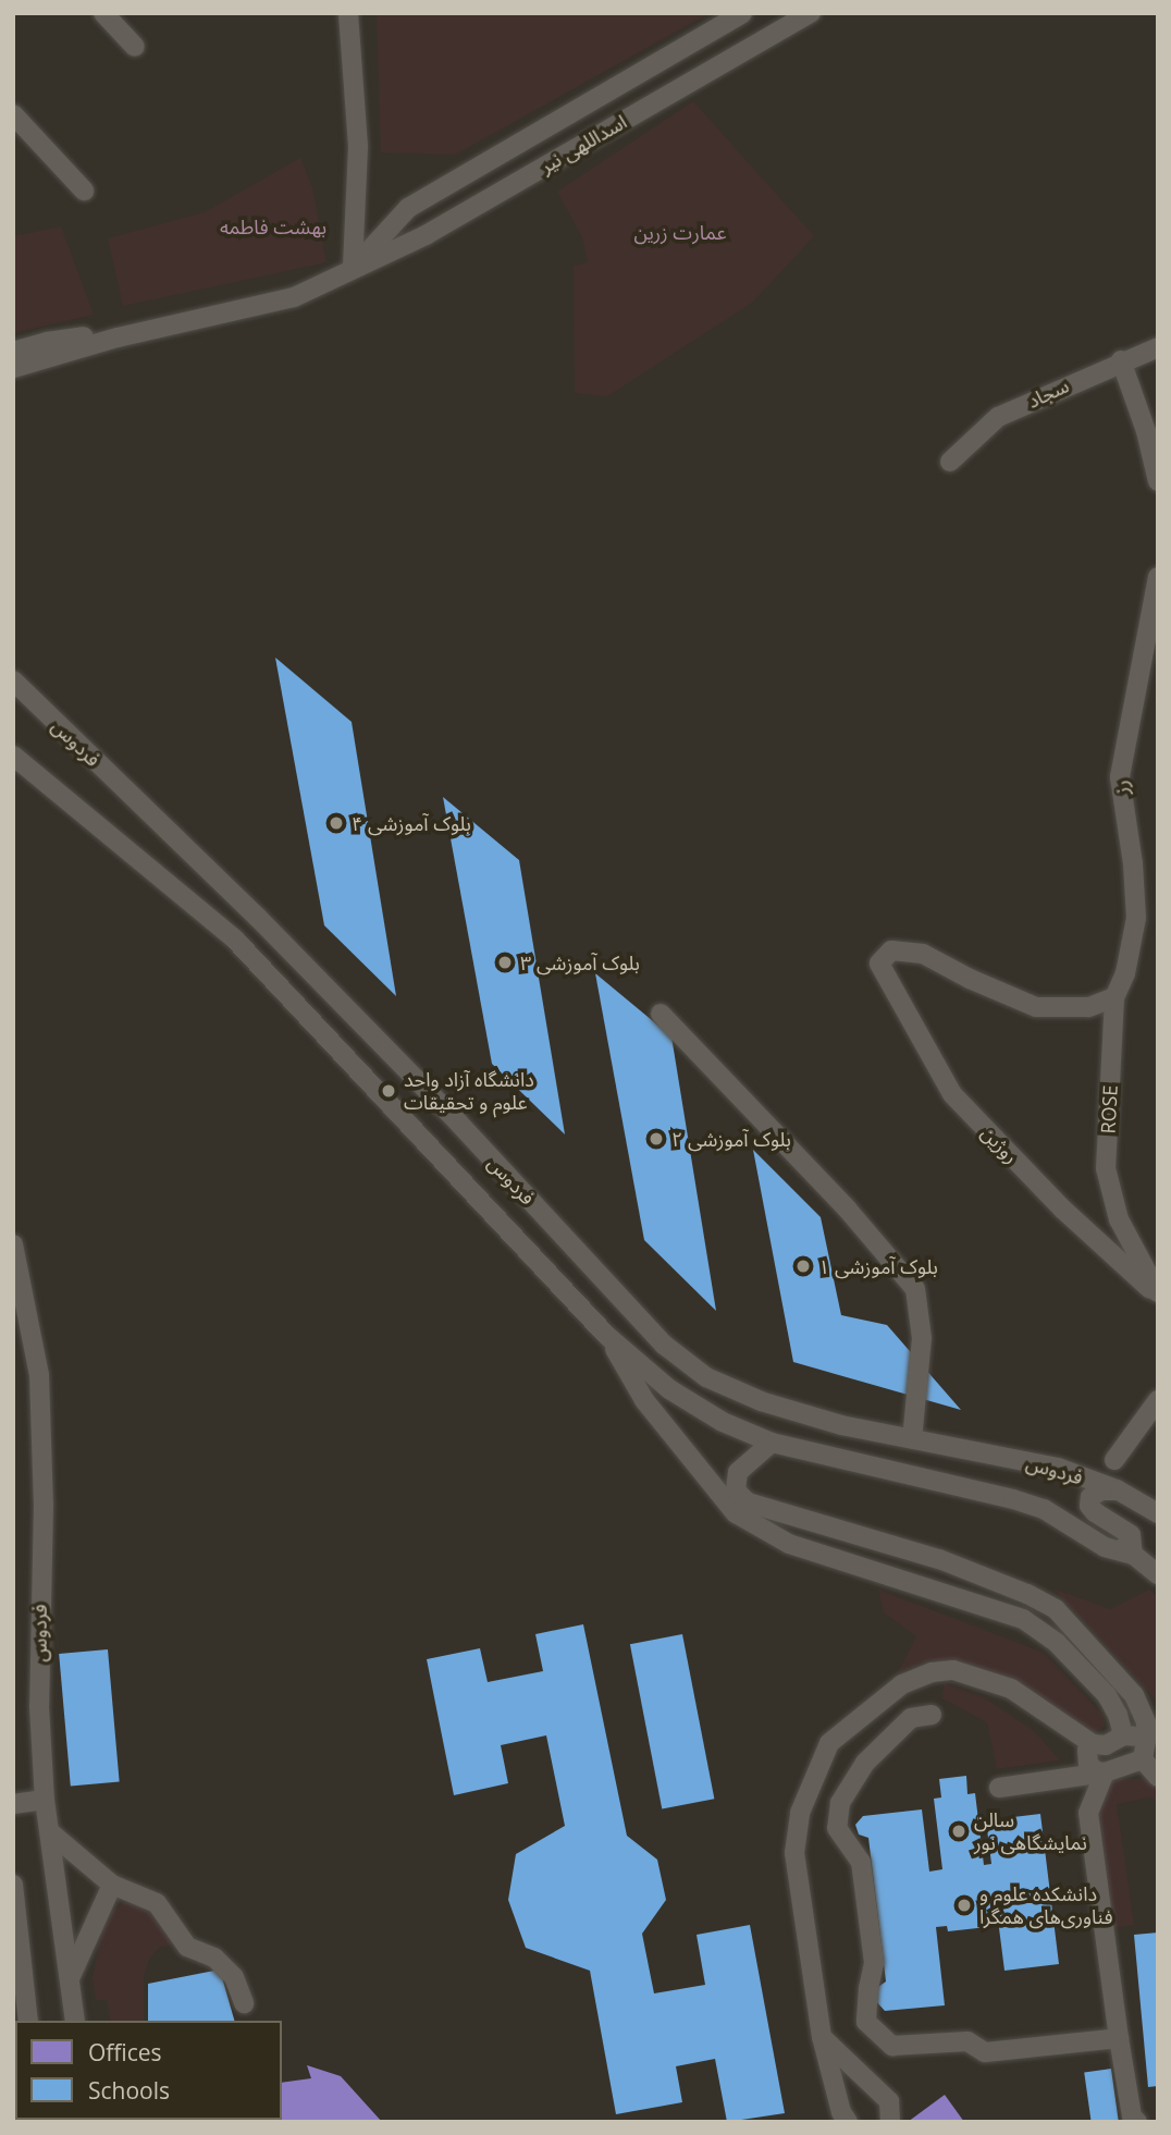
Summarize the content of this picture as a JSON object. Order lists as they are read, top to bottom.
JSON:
{
  "streets": {
    "street": [
      "اسداللهی نیر",
      "سجاد",
      "فردوس",
      "رز",
      "ROSE",
      "روژین"
    ]
  },
  "crossings": [
    ["رز", "ROSE"],
    ["رز", "روژین"],
    ["ROSE", "روژین"]
  ],
  "parks": ["بهشت فاطمه", "عمارت زرین"],
  "places": [
    "بلوک آموزشی ۴",
    "بلوک آموزشی ۳",
    "دانشگاه آزاد واحد علوم و تحقیقات",
    "بلوک آموزشی ۲",
    "بلوک آموزشی ۱",
    "سالن نمایشگاهی نور",
    "دانشکده علوم و فناوری‌های همگرا"
  ],
  "legend": ["Offices", "Schools"]
}
